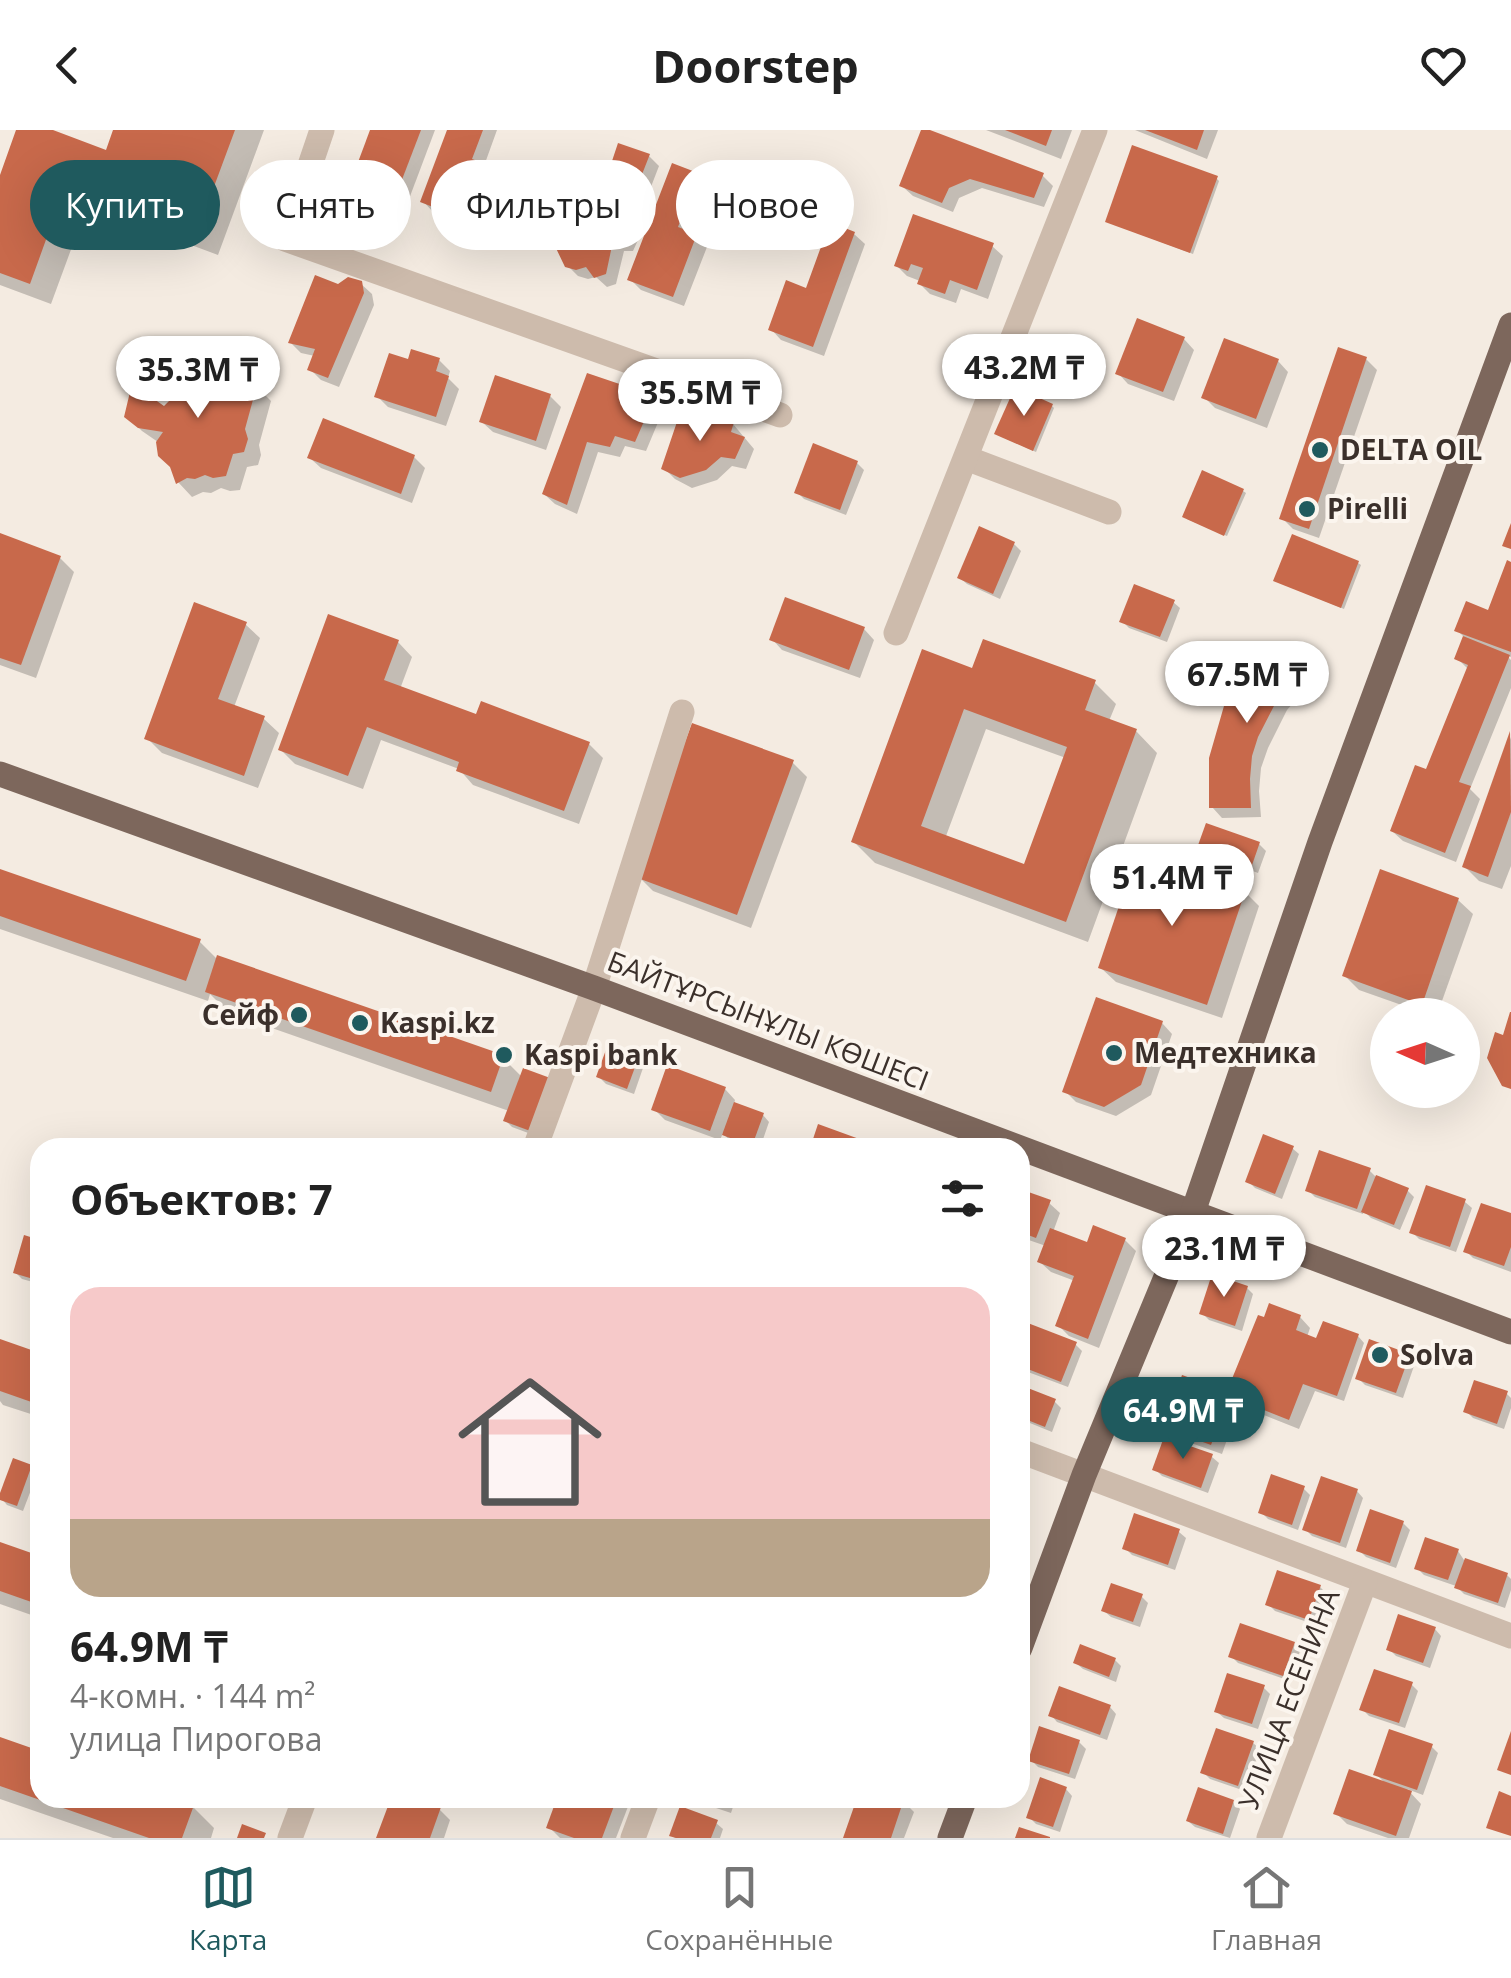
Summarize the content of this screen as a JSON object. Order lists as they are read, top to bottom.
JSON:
{
  "streets": {
    "main road": ["БАЙТҰРСЫНҰЛЫ КӨШЕСІ"],
    "street": ["УЛИЦА ЕСЕНИНА"]
  },
  "places": [
    "DELTA OIL",
    "Pirelli",
    "Сейф",
    "Kaspi.kz",
    "Медтехника",
    "Kaspi bank",
    "Solva"
  ],
  "north": "left",
  "page": {
    "header": "Doorstep",
    "chip": [
      "Купить",
      "Снять",
      "Фильтры",
      "Новое"
    ],
    "price": [
      "43.2M ₸",
      "35.3M ₸",
      "35.5M ₸",
      "67.5M ₸",
      "51.4M ₸",
      "23.1M ₸",
      "64.9M ₸"
    ],
    "heading": "Объектов: 7",
    "list": [
      {
        "name": "64.9M ₸",
        "note": "4-комн. · 144 m² · улица Пирогова"
      }
    ],
    "tabs": ["Карта", "Сохранённые", "Главная"]
  }
}
